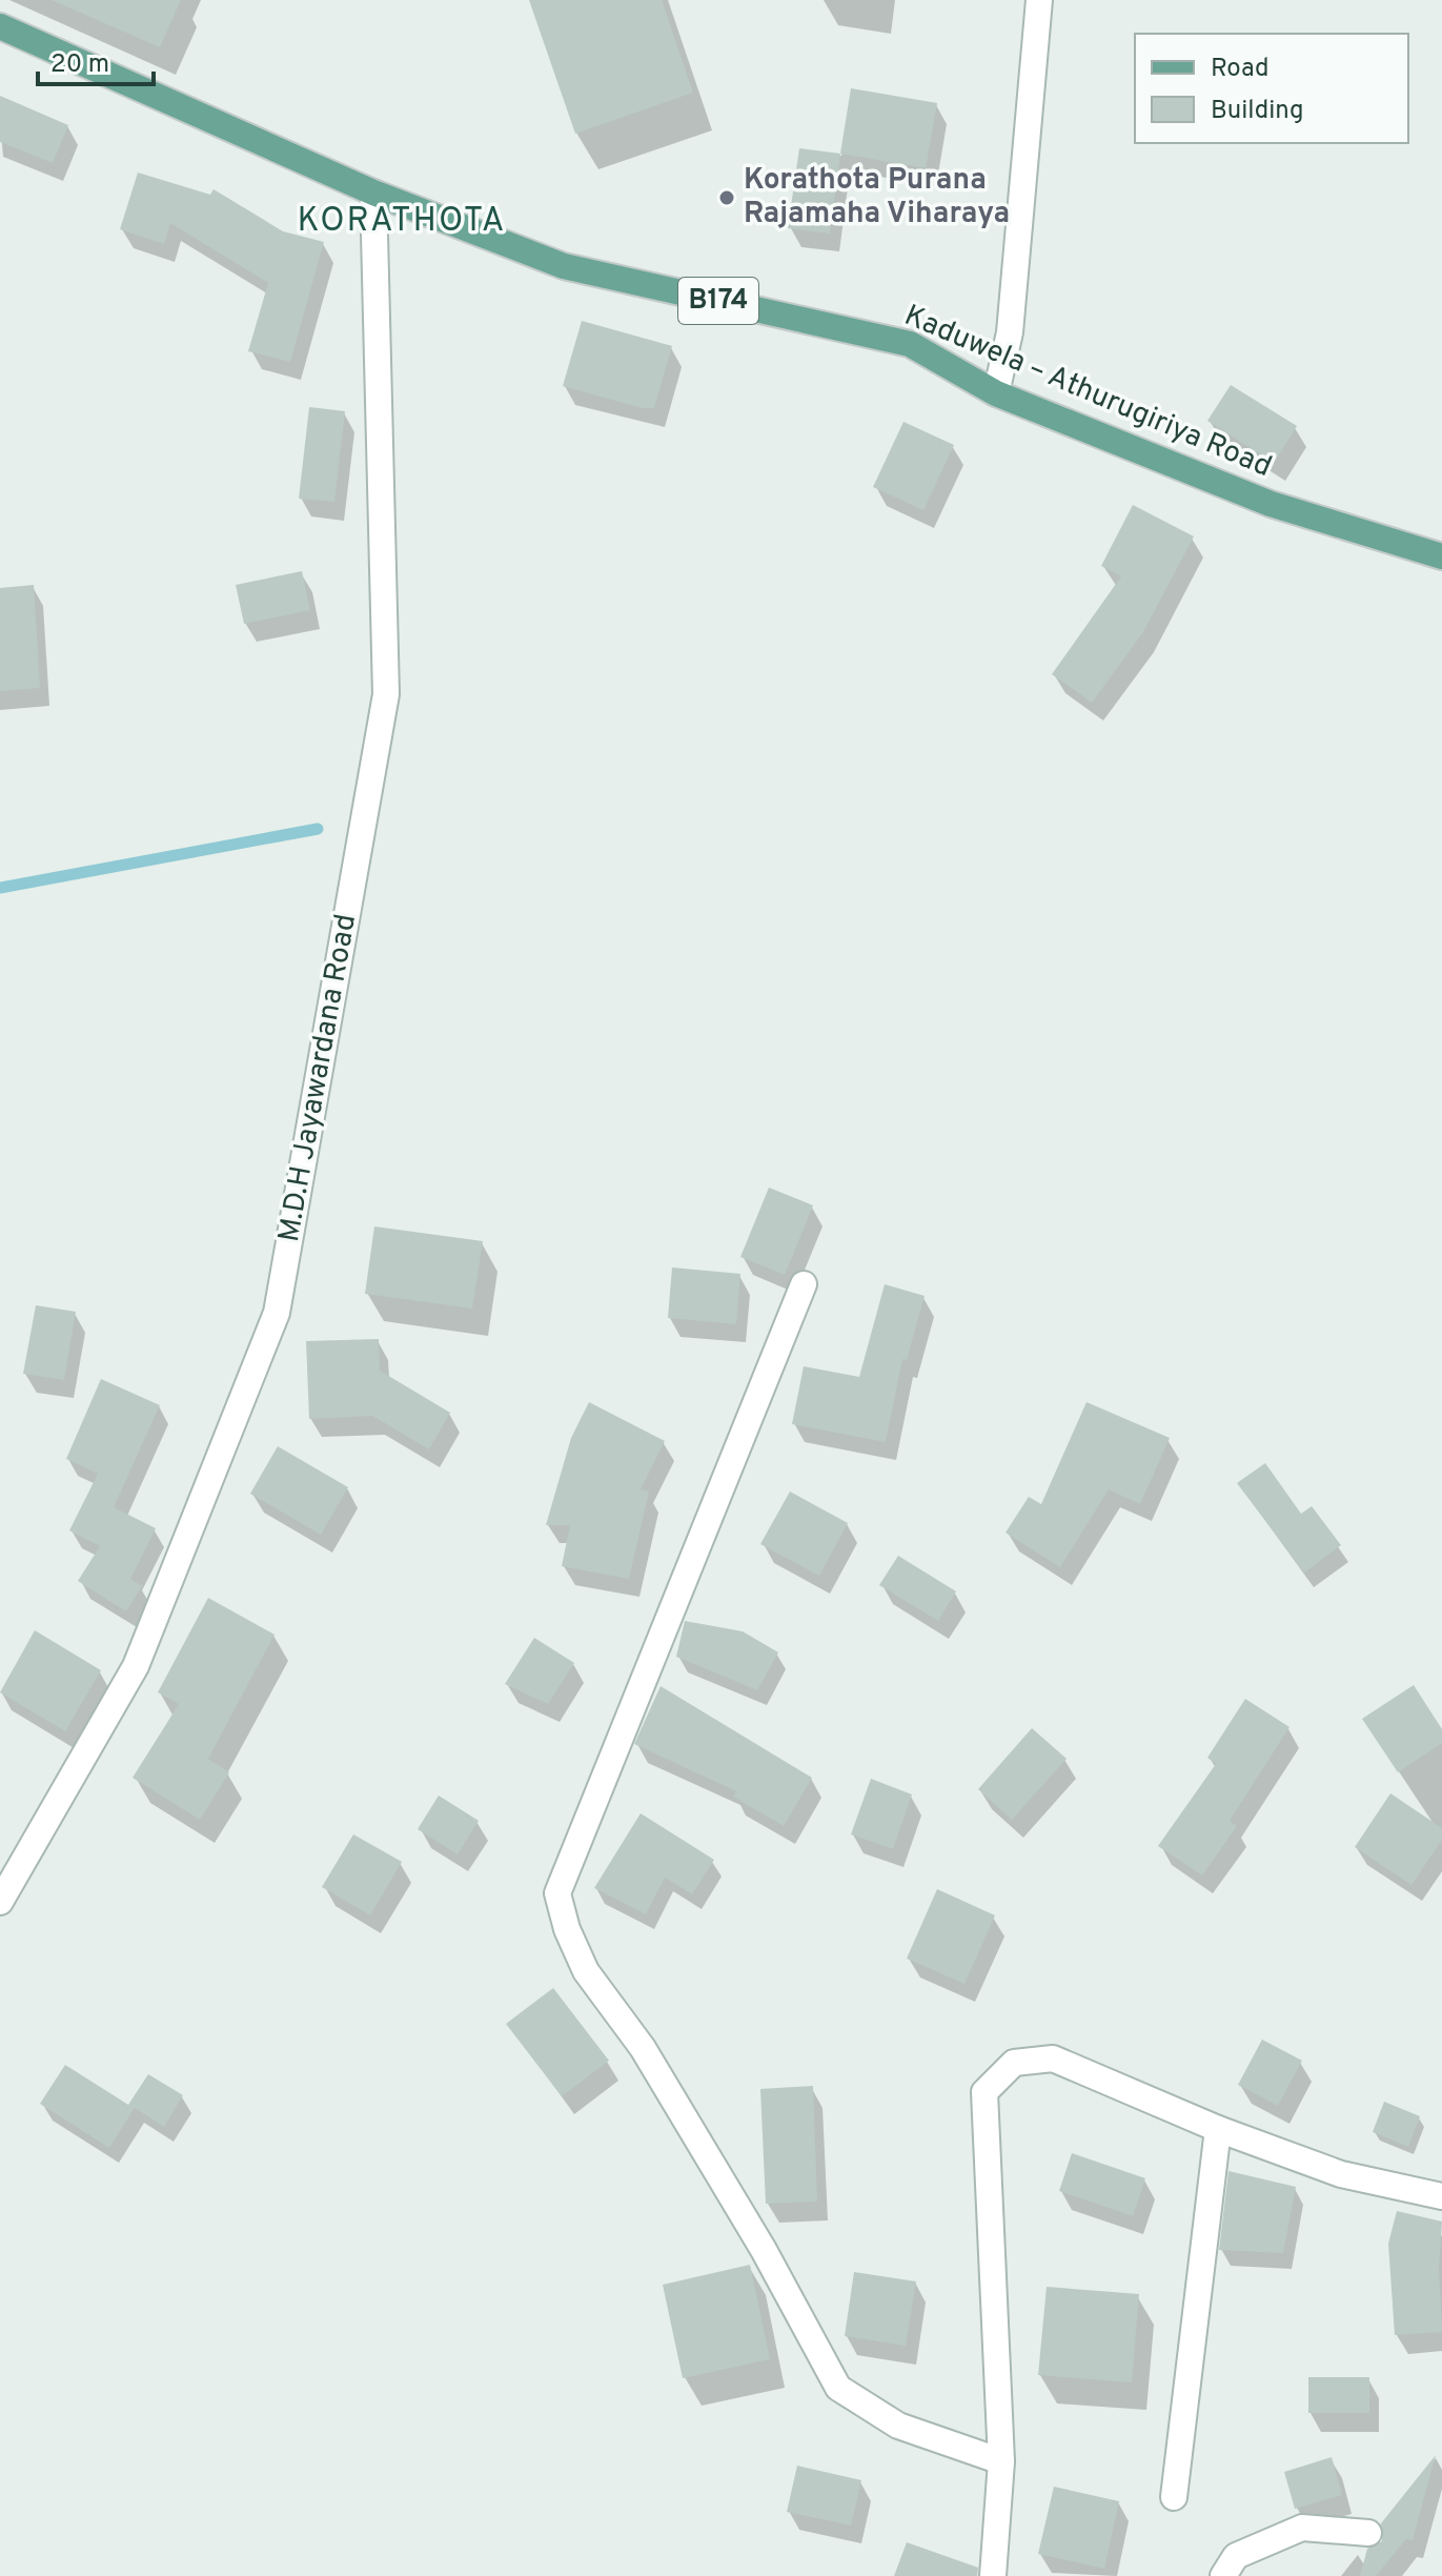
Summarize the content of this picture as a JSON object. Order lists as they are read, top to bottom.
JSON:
{
  "streets": {
    "main road": ["B174", "Kaduwela – Athurugiriya Road"],
    "street": ["M.D.H Jayawardana Road"]
  },
  "crossings": [
    ["Kaduwela – Athurugiriya Road", "M.D.H Jayawardana Road"]
  ],
  "districts": ["KORATHOTA"],
  "places": ["Korathota Purana Rajamaha Viharaya"],
  "legend": ["Road", "Building"],
  "scale_bar": "20 m"
}
